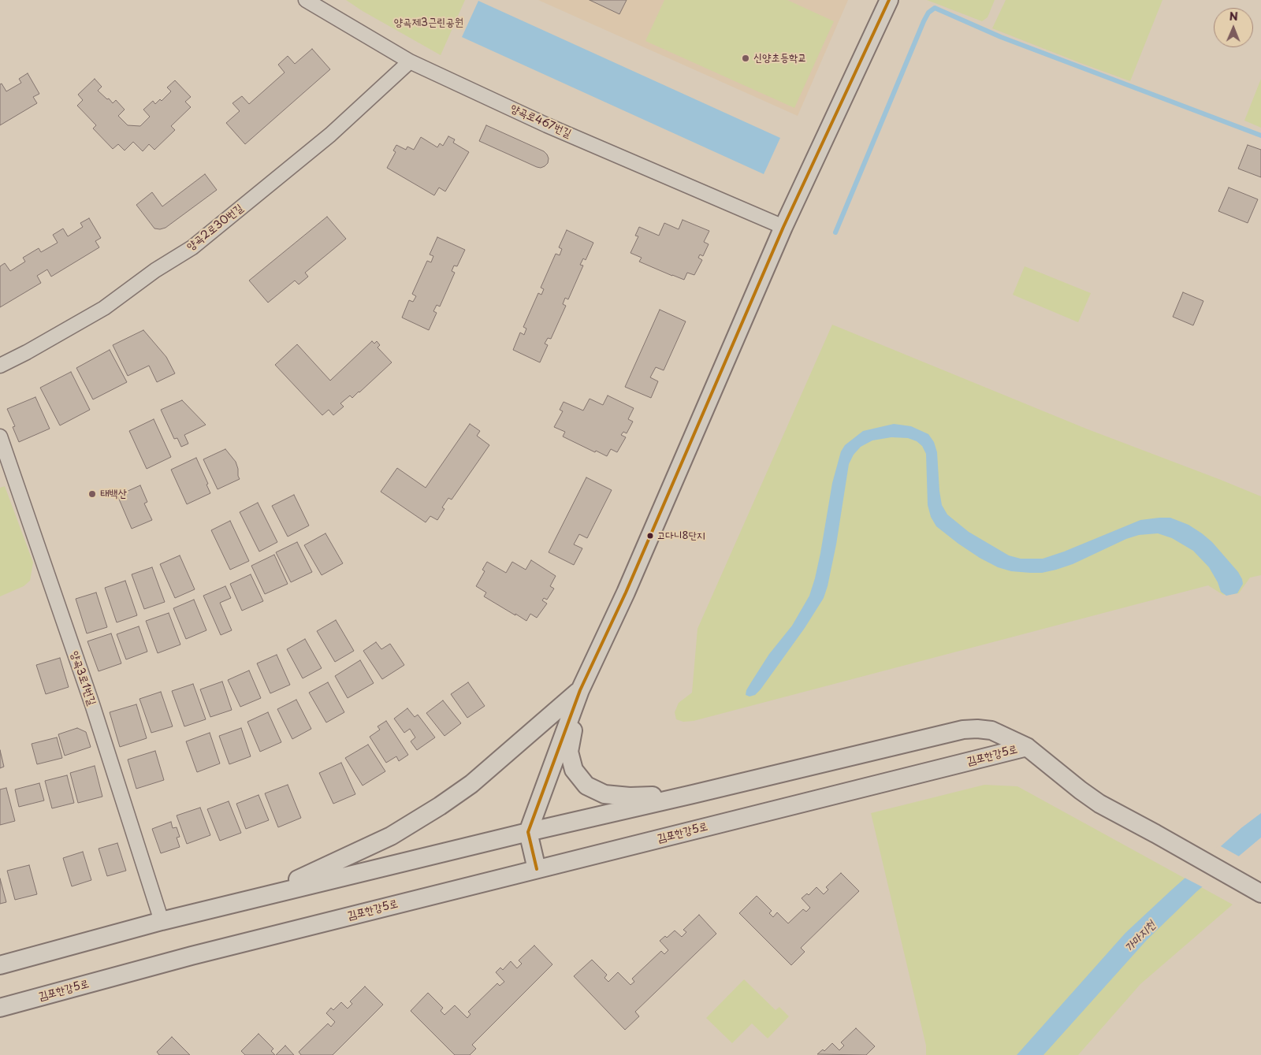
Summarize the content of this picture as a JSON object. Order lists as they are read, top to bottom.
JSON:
{
  "streets": {
    "street": [
      "양곡로467번길",
      "양곡2로30번길",
      "양곡3로1번길",
      "김포한강5로"
    ]
  },
  "crossings": [
    ["양곡로467번길", "양곡2로30번길"],
    ["양곡3로1번길", "김포한강5로"]
  ],
  "water": ["가마지천"],
  "parks": ["양곡제3근린공원"],
  "places": ["신양초등학교", "태백산", "고다니8단지"],
  "north": "top"
}
